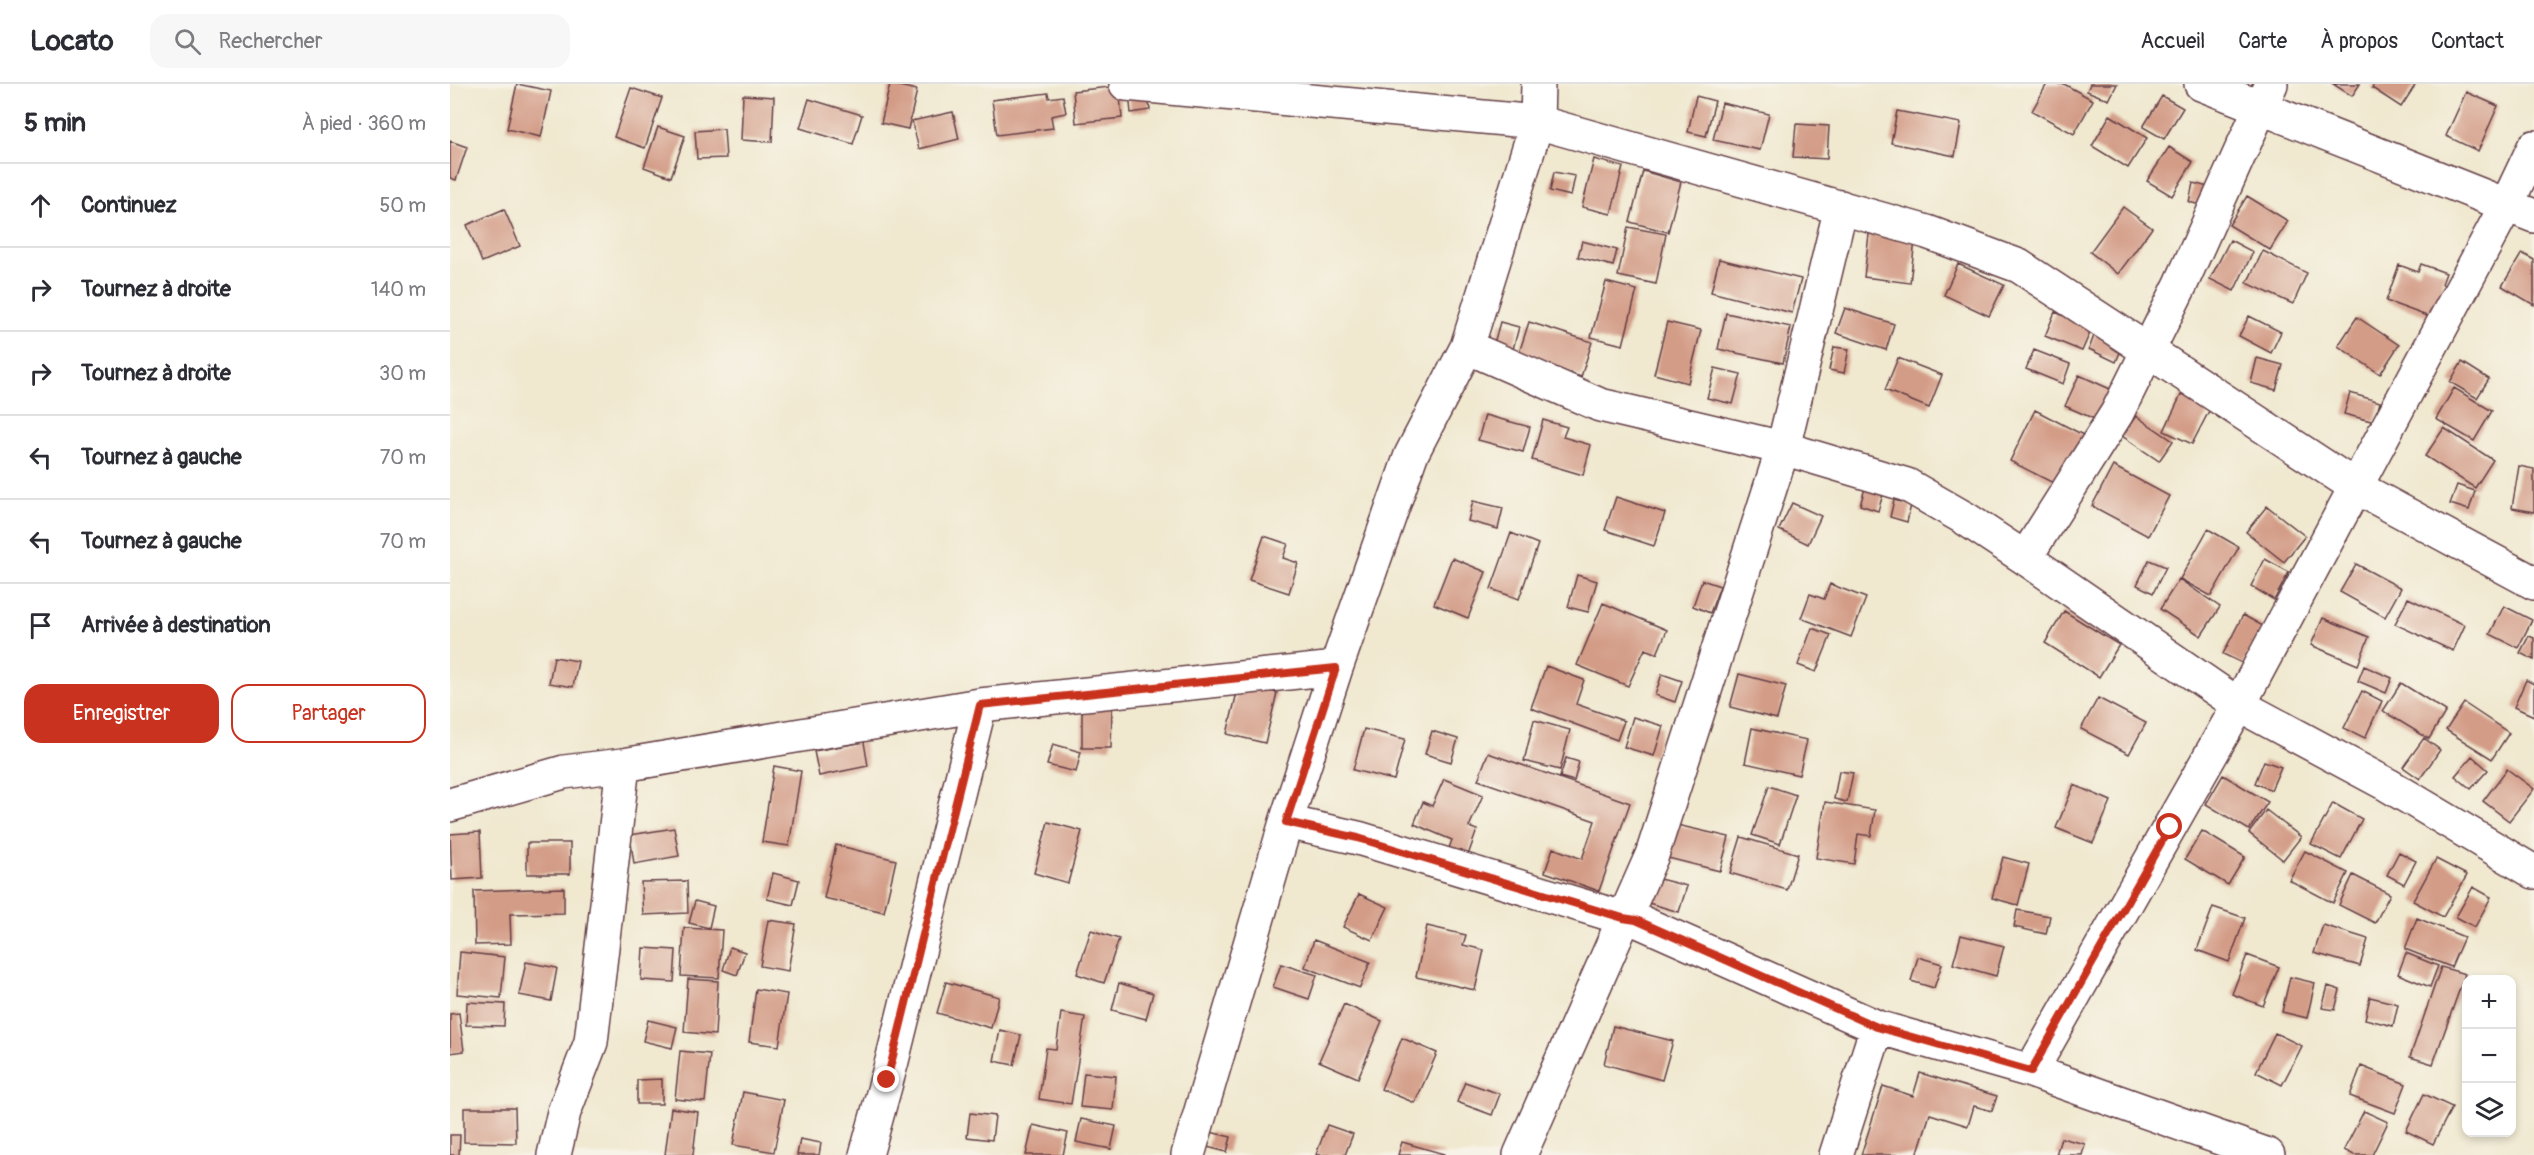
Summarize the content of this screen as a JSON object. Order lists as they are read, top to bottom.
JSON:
{
  "page": {
    "header": "Locato",
    "search": "Rechercher",
    "nav": [
      "Accueil",
      "Carte",
      "À propos",
      "Contact"
    ],
    "heading": ["5 min", "À pied · 360 m"],
    "list": [
      ["Continuez", "50 m"],
      ["Tournez à droite", "140 m"],
      ["Tournez à droite", "30 m"],
      ["Tournez à gauche", "70 m"],
      ["Tournez à gauche", "70 m"],
      "Arrivée à destination"
    ],
    "buttons": ["Enregistrer", "Partager"],
    "map_buttons": ["+", "−"]
  }
}
